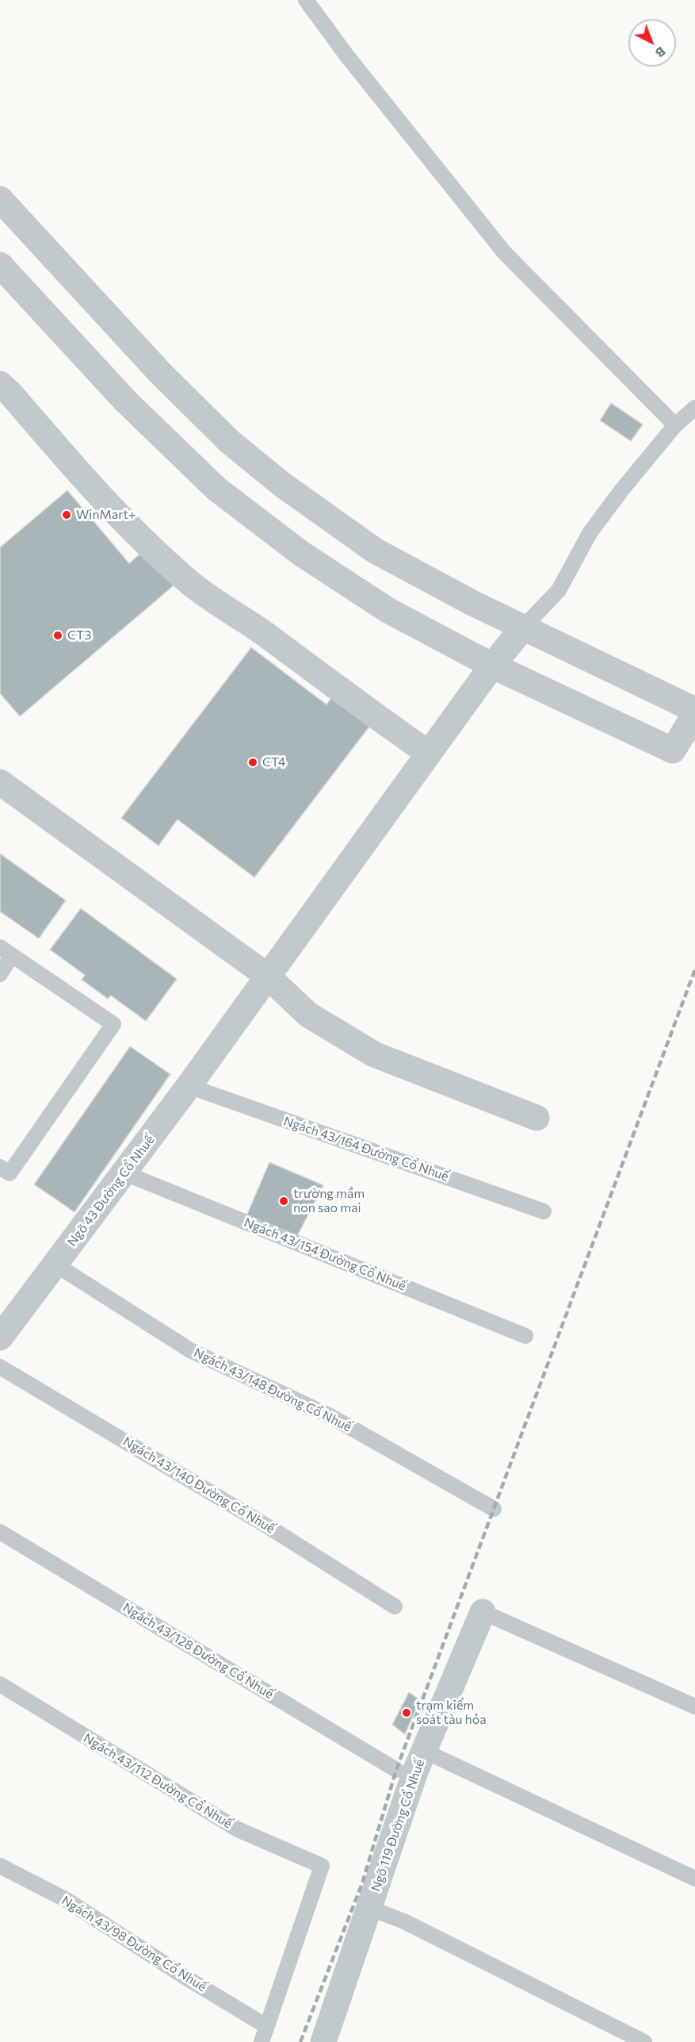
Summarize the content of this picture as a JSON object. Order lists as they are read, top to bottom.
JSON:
{
  "streets": {
    "street": ["Ngõ 43 Đường Cổ Nhuế", "Ngõ 119 Đường Cổ Nhuế"],
    "lane": [
      "Ngách 43/164 Đường Cổ Nhuế",
      "Ngách 43/154 Đường Cổ Nhuế",
      "Ngách 43/148 Đường Cổ Nhuế",
      "Ngách 43/140 Đường Cổ Nhuế",
      "Ngách 43/128 Đường Cổ Nhuế",
      "Ngách 43/112 Đường Cổ Nhuế",
      "Ngách 43/98 Đường Cổ Nhuế"
    ]
  },
  "crossings": [
    ["Ngách 43/164 Đường Cổ Nhuế", "Ngõ 43 Đường Cổ Nhuế"],
    ["Ngõ 43 Đường Cổ Nhuế", "Ngách 43/154 Đường Cổ Nhuế"],
    ["Ngõ 43 Đường Cổ Nhuế", "Ngách 43/148 Đường Cổ Nhuế"],
    ["Ngách 43/112 Đường Cổ Nhuế", "Ngách 43/98 Đường Cổ Nhuế"]
  ],
  "places": [
    "WinMart+",
    "CT3",
    "CT4",
    "trường mầm non sao mai",
    "trạm kiểm soát tàu hỏa"
  ],
  "north": "bottom right"
}
